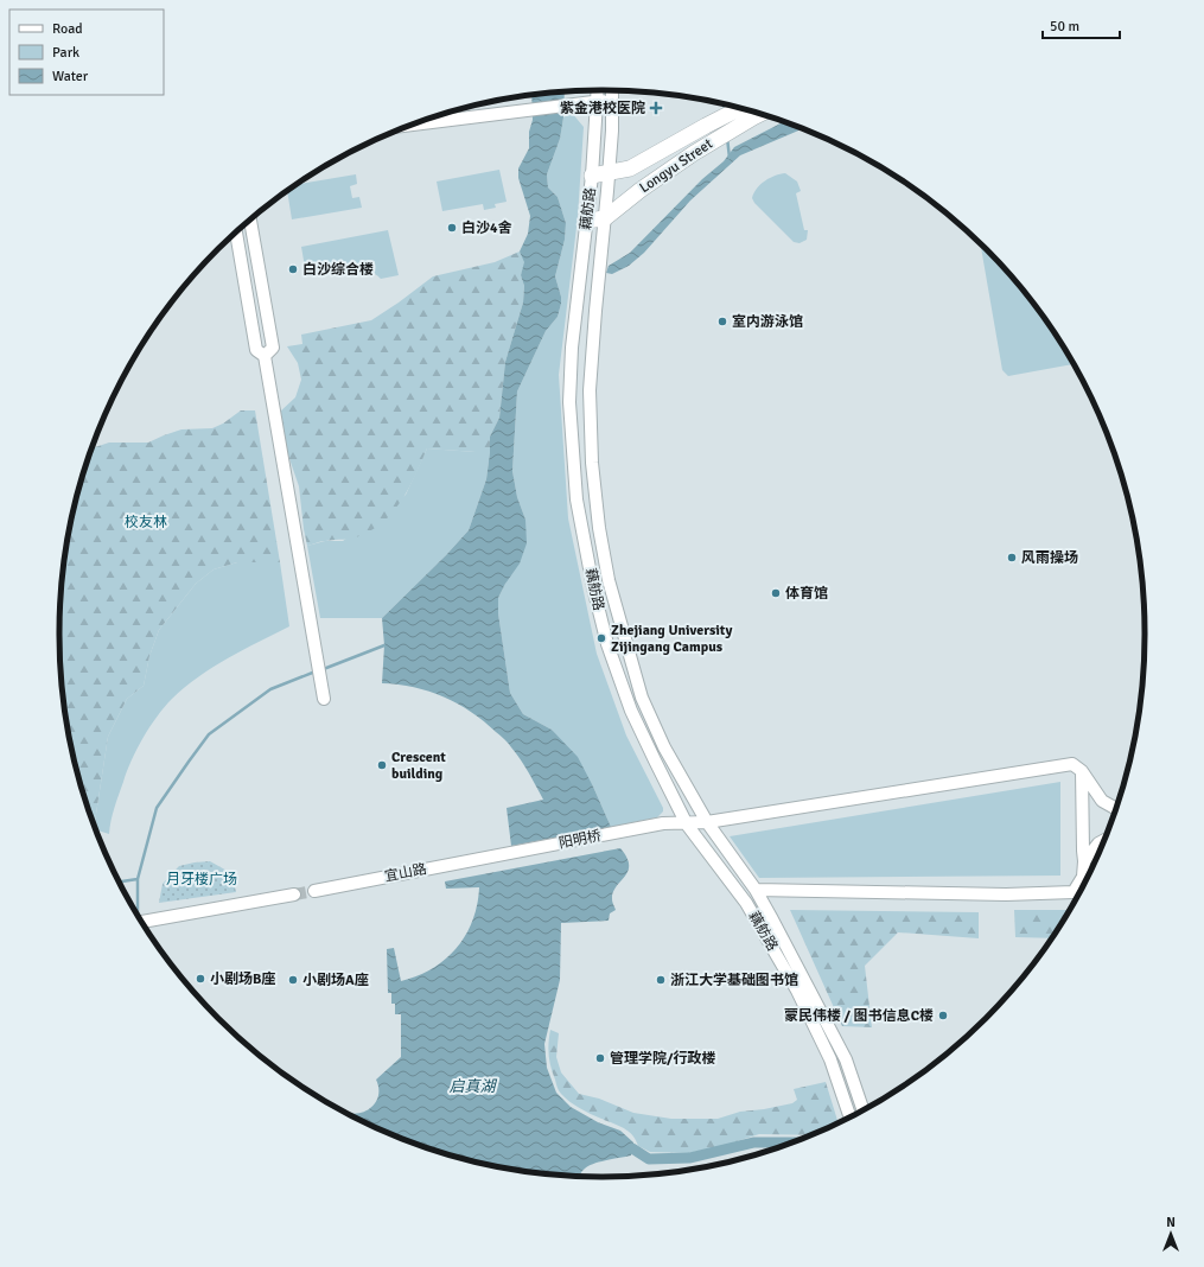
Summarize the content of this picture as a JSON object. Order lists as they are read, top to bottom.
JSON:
{
  "streets": {
    "street": [
      "Longyu Street",
      "藕舫路",
      "阳明桥",
      "宜山路"
    ]
  },
  "crossings": [
    ["Longyu Street", "藕舫路"],
    ["藕舫路", "阳明桥"],
    ["阳明桥", "宜山路"]
  ],
  "water": ["启真湖"],
  "parks": ["校友林", "月牙楼广场"],
  "places": {
    "health": ["紫金港校医院"],
    "other": [
      "白沙4舍",
      "白沙综合楼",
      "室内游泳馆",
      "风雨操场",
      "体育馆",
      "Zhejiang University Zijingang Campus",
      "Crescent building",
      "小剧场B座",
      "小剧场A座",
      "浙江大学基础图书馆",
      "蒙民伟楼 / 图书信息C楼",
      "管理学院/行政楼"
    ]
  },
  "legend": ["Road", "Park", "Water"],
  "scale_bar": "50 m",
  "north": "top"
}
